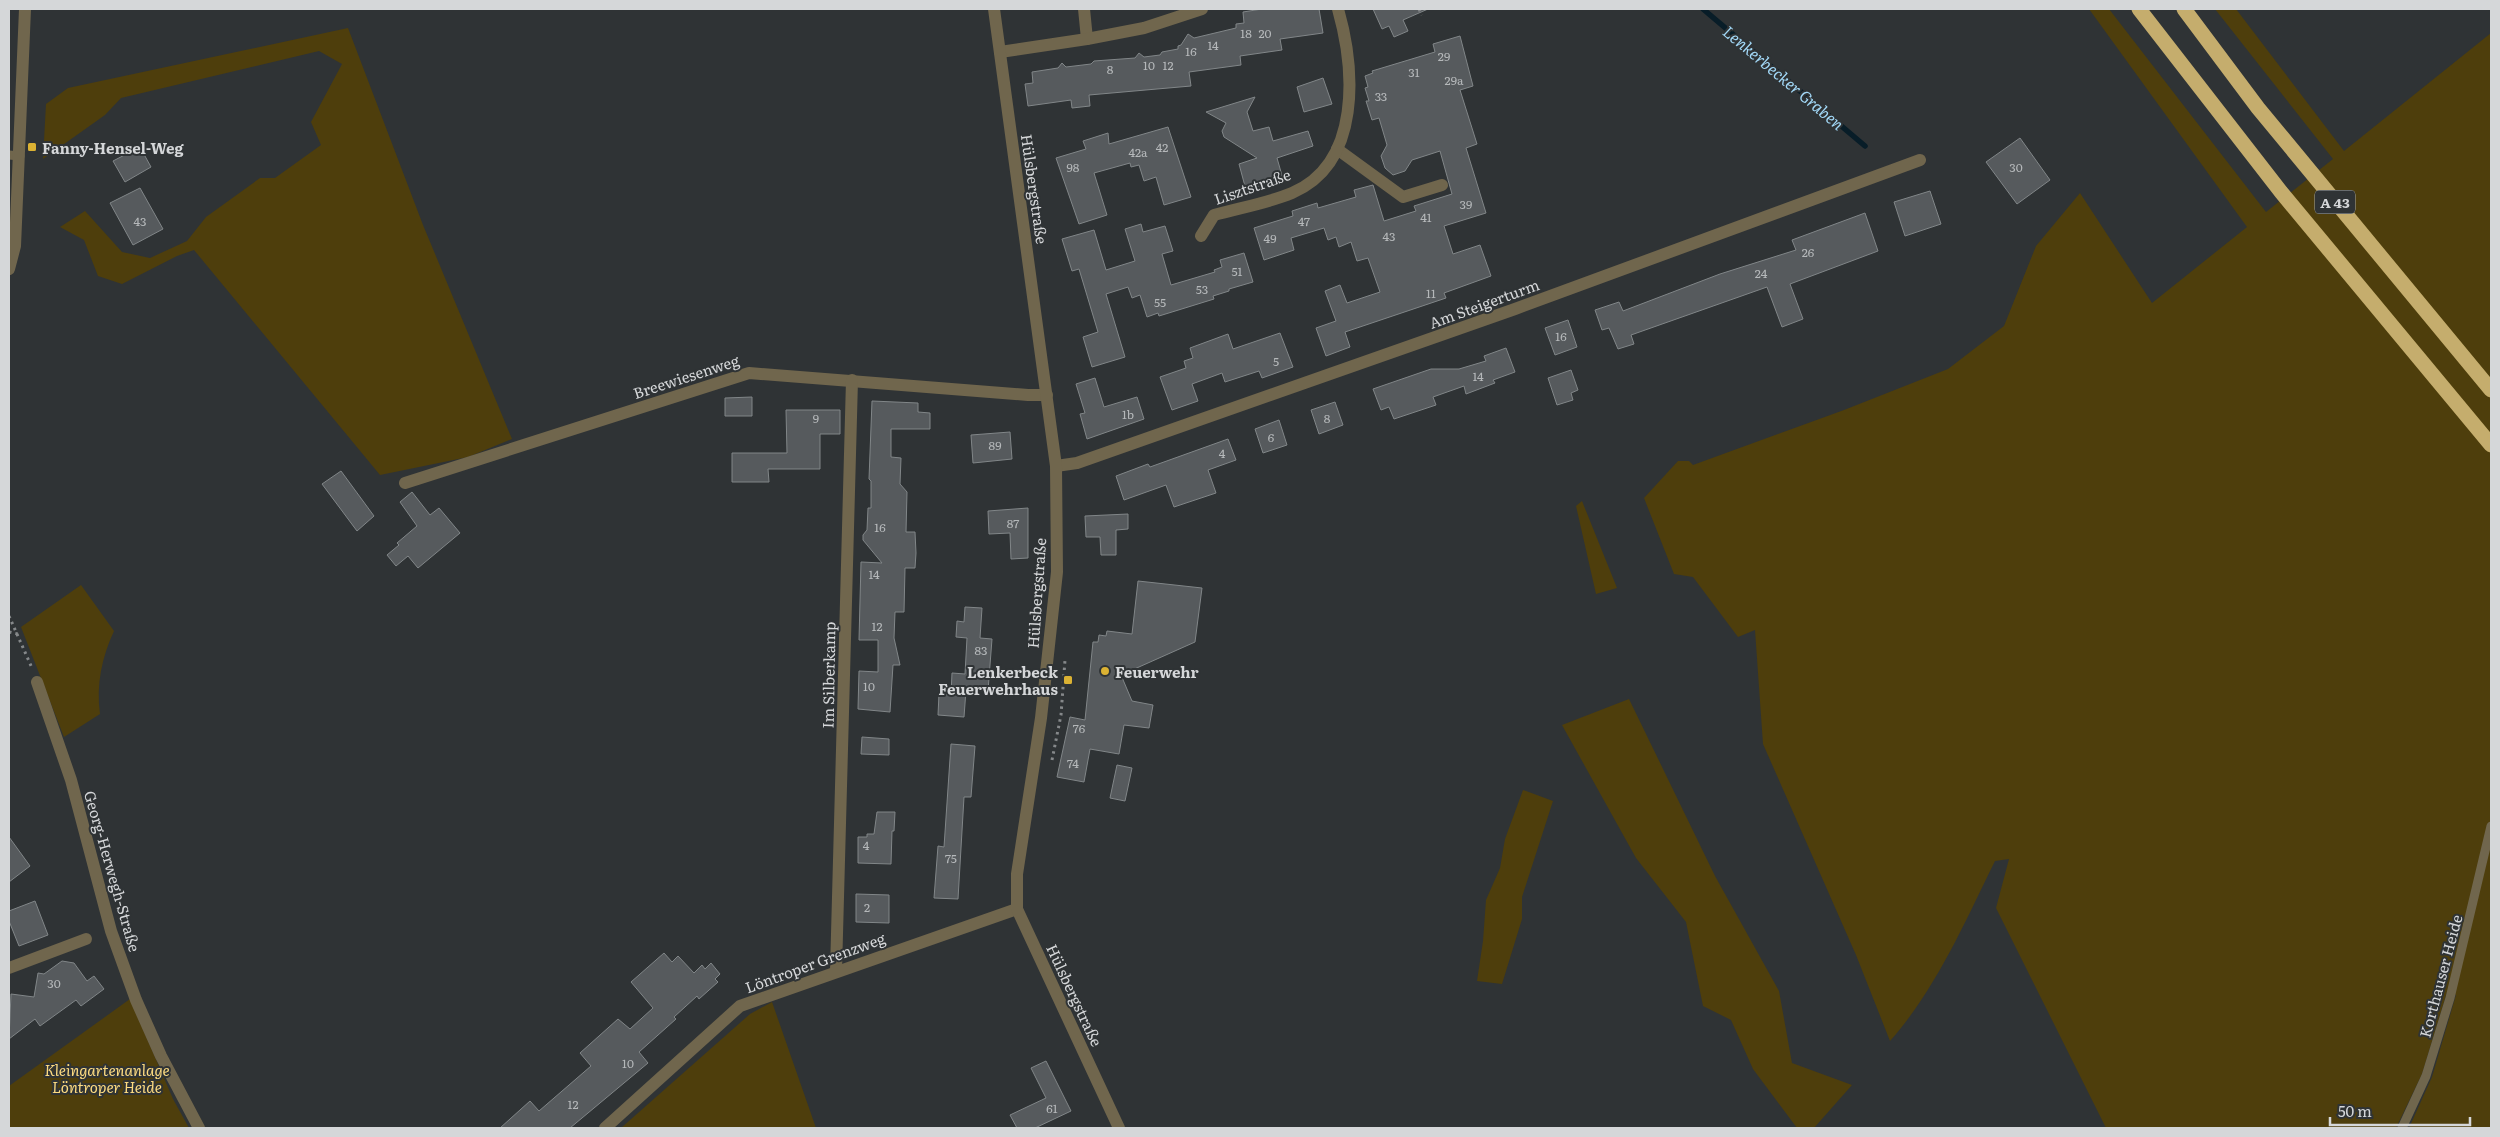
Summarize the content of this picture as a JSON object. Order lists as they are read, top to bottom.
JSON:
{
  "streets": {
    "highway": ["A 43"],
    "street": [
      "Lisztstraße",
      "Hülsbergstraße",
      "Am Steigerturm",
      "Breewiesenweg",
      "Im Silberkamp",
      "Georg-Herwegh-Straße",
      "Löntroper Grenzweg"
    ],
    "lane": ["Korthauser Heide"]
  },
  "crossings": [
    ["Hülsbergstraße", "Am Steigerturm"],
    ["Hülsbergstraße", "Breewiesenweg"],
    ["Hülsbergstraße", "Löntroper Grenzweg"],
    ["Breewiesenweg", "Im Silberkamp"],
    ["Im Silberkamp", "Löntroper Grenzweg"]
  ],
  "water": ["Lenkerbecker Graben"],
  "parks": ["Kleingartenanlage Löntroper Heide"],
  "places": {
    "transit": ["Fanny-Hensel-Weg", "Lenkerbeck Feuerwehrhaus"],
    "other": ["Feuerwehr"]
  },
  "house_numbers": [
    "18",
    "20",
    "14",
    "16",
    "29",
    "10",
    "12",
    "8",
    "31",
    "29a",
    "33",
    "42",
    "42a",
    "98",
    "30",
    "39",
    "41",
    "43",
    "47",
    "43",
    "49",
    "26",
    "51",
    "24",
    "53",
    "11",
    "55",
    "16",
    "5",
    "14",
    "1b",
    "9",
    "8",
    "6",
    "89",
    "4",
    "87",
    "16",
    "14",
    "12",
    "83",
    "10",
    "76",
    "74",
    "4",
    "75",
    "2",
    "30",
    "10",
    "12",
    "61"
  ],
  "scale_bar": "50 m"
}
